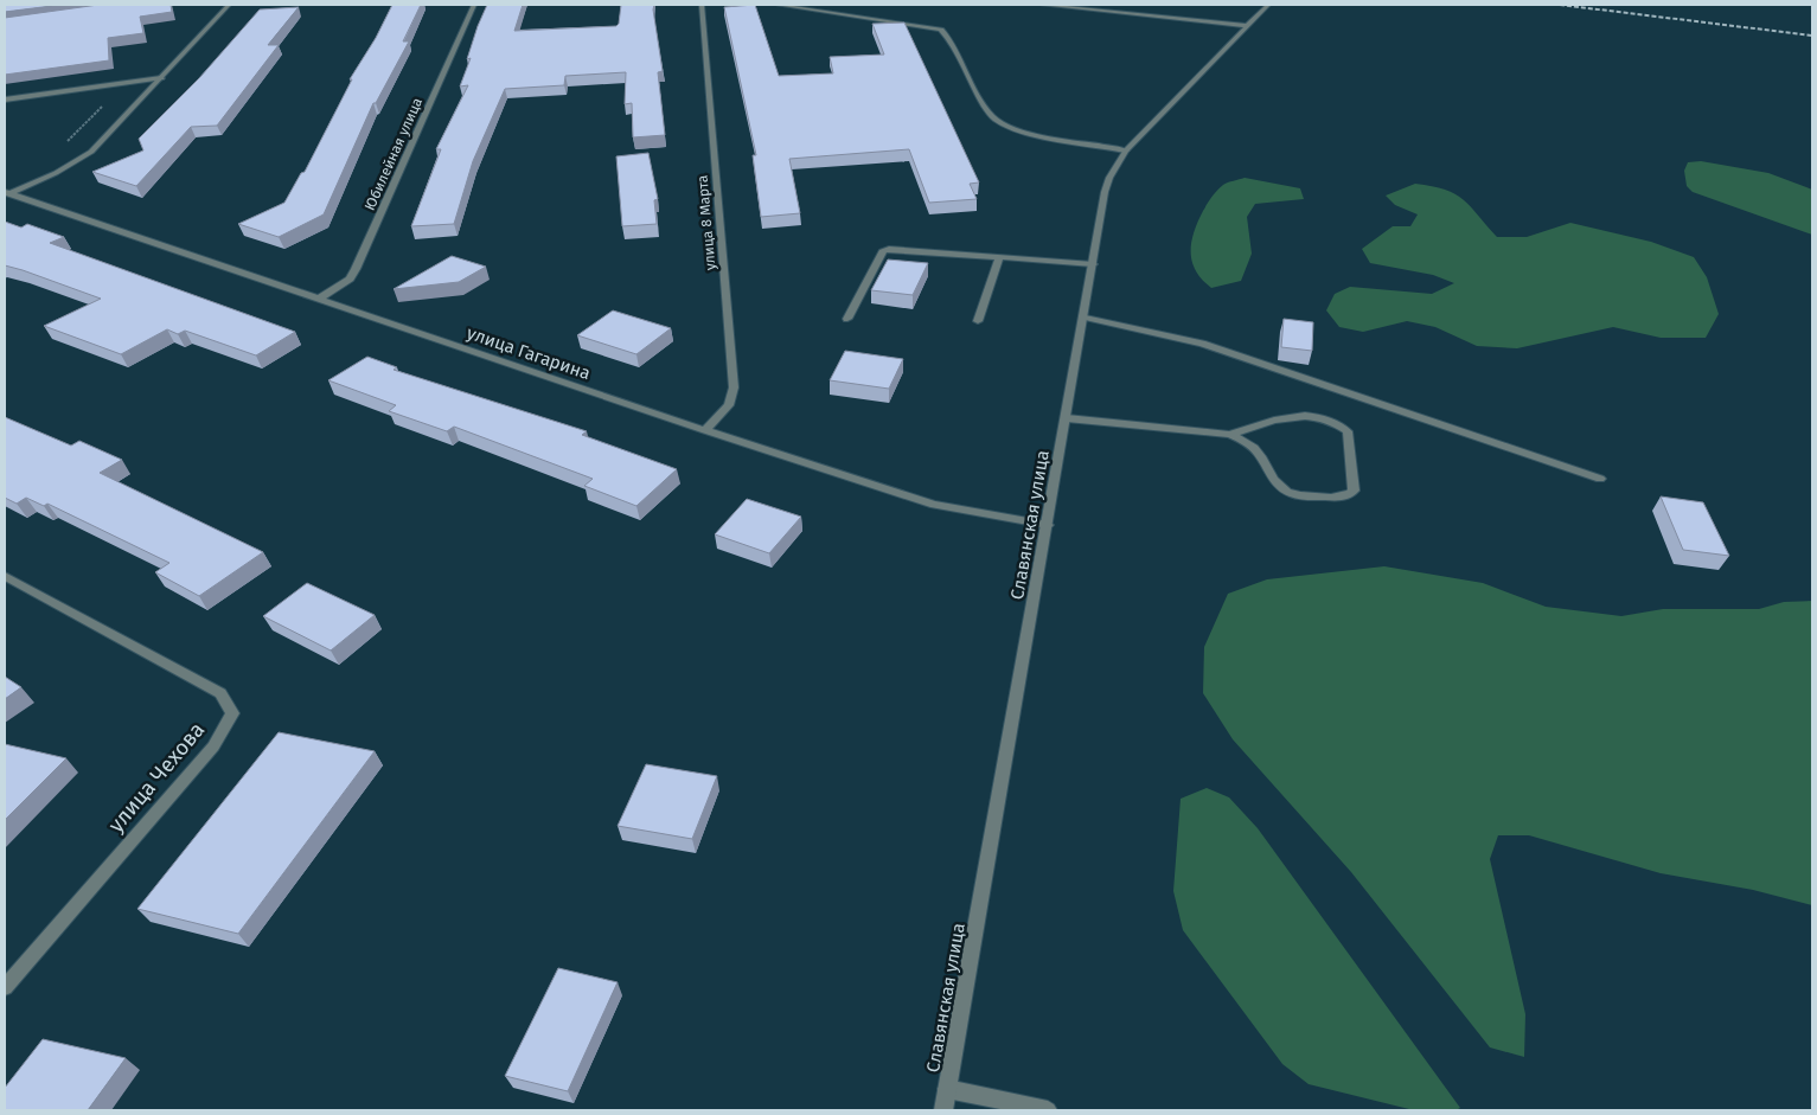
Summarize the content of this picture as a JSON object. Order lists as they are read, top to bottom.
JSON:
{
  "streets": {
    "street": [
      "Юбилейная улица",
      "улица 8 Марта",
      "улица Гагарина",
      "Славянская улица",
      "улица Чехова"
    ]
  },
  "crossings": [
    ["Юбилейная улица", "улица Гагарина"],
    ["улица 8 Марта", "улица Гагарина"],
    ["улица Гагарина", "Славянская улица"]
  ]
}
